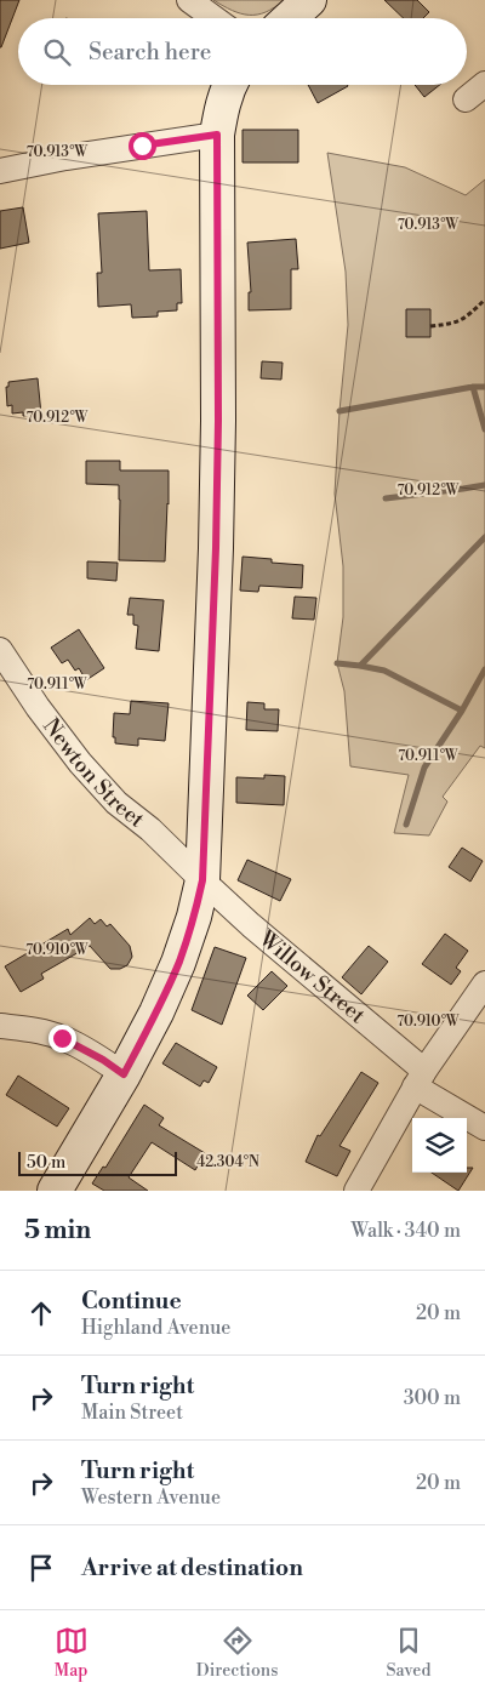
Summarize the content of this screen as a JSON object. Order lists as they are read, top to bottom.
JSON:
{
  "streets": {
    "street": ["Newton Street", "Willow Street"]
  },
  "crossings": [
    ["Newton Street", "Willow Street"]
  ],
  "scale_bar": "50 m",
  "page": {
    "search": "Search here",
    "scale": "50 m",
    "heading": ["5 min", "Walk · 340 m"],
    "list": [
      ["Continue", "Highland Avenue", "20 m"],
      ["Turn right", "Main Street", "300 m"],
      ["Turn right", "Western Avenue", "20 m"],
      "Arrive at destination"
    ],
    "nav": ["Map", "Directions", "Saved"]
  },
  "coordinates": [
    "70.913°W",
    "70.912°W",
    "70.911°W",
    "70.910°W",
    "42.304°N"
  ]
}
